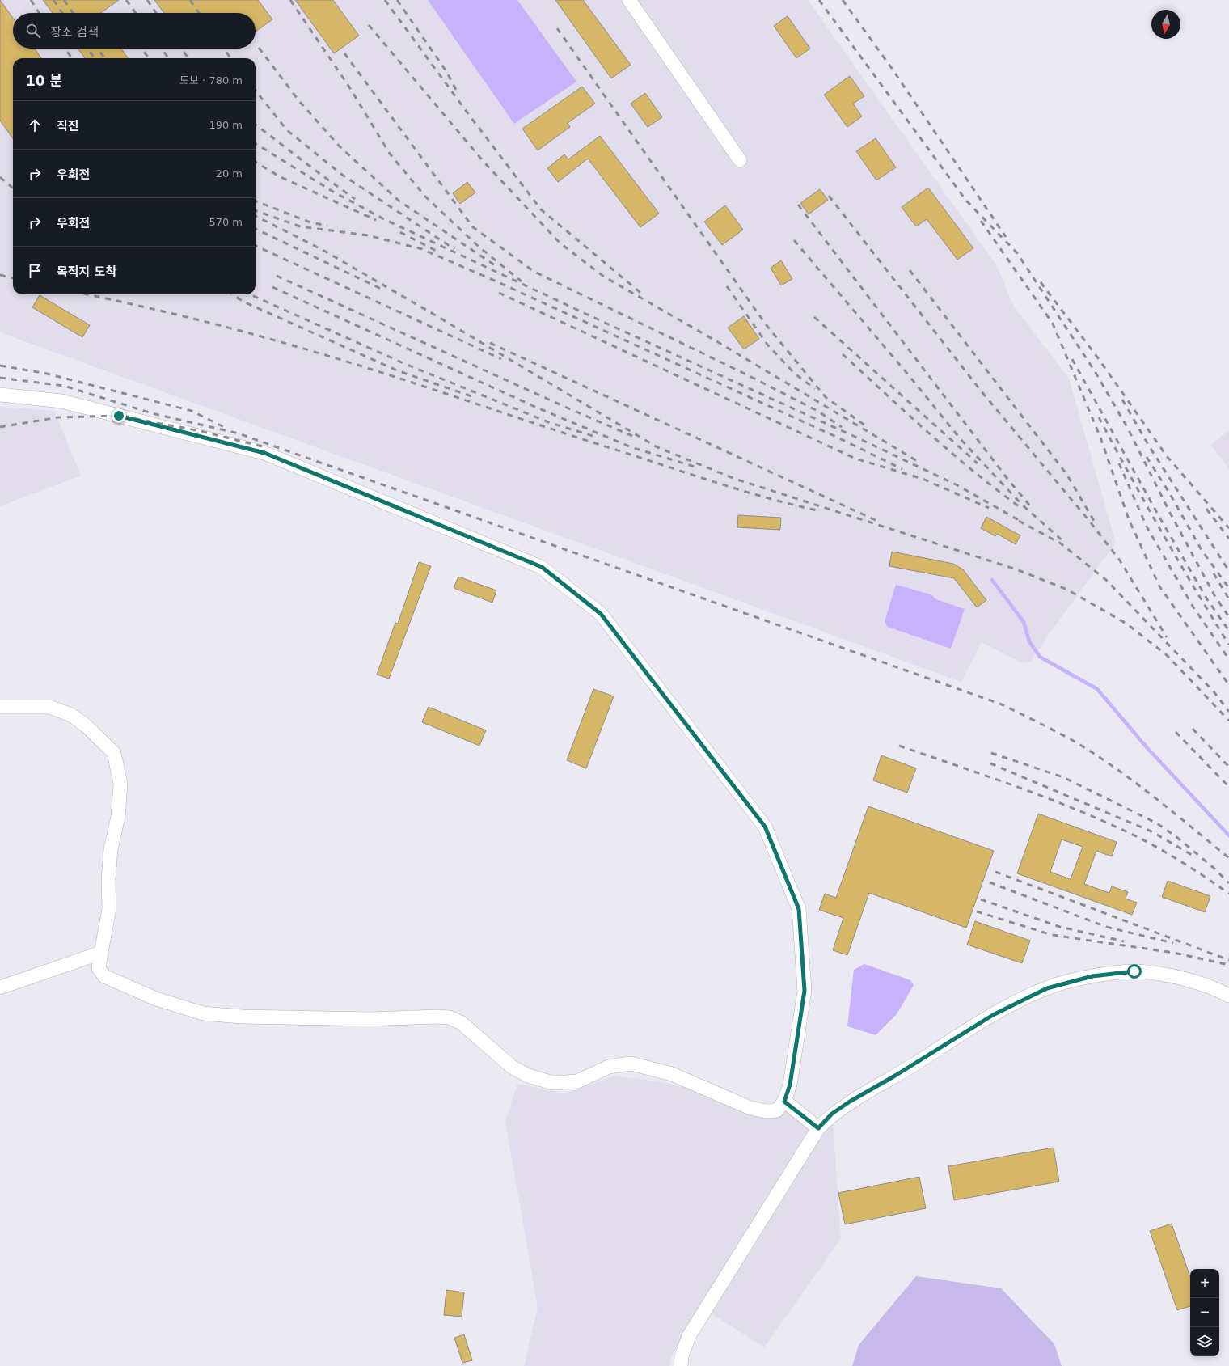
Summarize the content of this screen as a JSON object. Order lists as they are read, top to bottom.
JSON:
{
  "north": "bottom",
  "page": {
    "search": "장소 검색",
    "heading": ["10 분", "도보 · 780 m"],
    "list": [
      ["직진", "190 m"],
      ["우회전", "20 m"],
      ["우회전", "570 m"],
      "목적지 도착"
    ],
    "map_buttons": ["+", "−"]
  }
}
